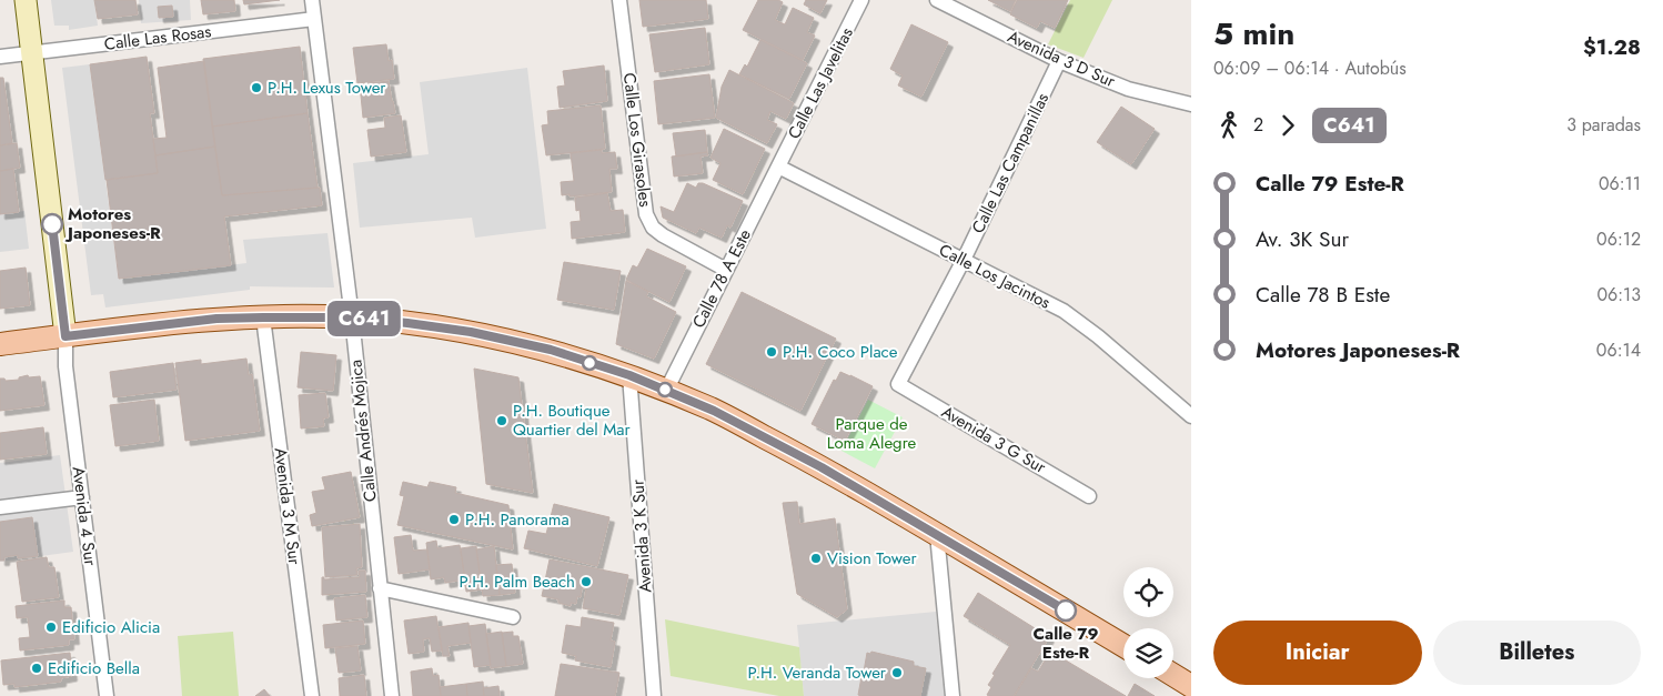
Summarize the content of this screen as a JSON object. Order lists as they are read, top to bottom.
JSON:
{
  "streets": {
    "street": [
      "Calle Las Rosas",
      "Avenida 3 D Sur",
      "Calle Las Javelitas",
      "Calle Los Girasoles",
      "Calle Las Campanillas",
      "Calle Los Jacintos",
      "Calle 78 A Este",
      "Calle Andrés Mojica",
      "Avenida 3 G Sur",
      "Avenida 3 M Sur",
      "Avenida 4 Sur",
      "Avenida 3 K Sur"
    ]
  },
  "crossings": [
    ["Calle Las Rosas", "Calle Andrés Mojica"],
    ["Avenida 3 D Sur", "Calle Las Campanillas"],
    ["Calle Las Javelitas", "Calle Los Jacintos"],
    ["Calle Las Javelitas", "Calle 78 A Este"],
    ["Calle Los Girasoles", "Calle 78 A Este"],
    ["Calle Las Campanillas", "Calle Los Jacintos"],
    ["Calle Las Campanillas", "Avenida 3 G Sur"],
    ["Calle Los Jacintos", "Calle 78 A Este"]
  ],
  "parks": ["Parque de Loma Alegre"],
  "places": [
    "P.H. Lexus Tower",
    "Motores Japoneses-R",
    "P.H. Coco Place",
    "P.H. Boutique Quartier del Mar",
    "P.H. Panorama",
    "Vision Tower",
    "P.H. Palm Beach",
    "Calle 79 Este-R",
    "Edificio Alicia",
    "Edificio Bella",
    "P.H. Veranda Tower"
  ],
  "lines": ["bus line C641"],
  "page": {
    "on_map": "C641",
    "heading": ["5 min", "06:09 – 06:14 · Autobús", "$1.28"],
    "legs": ["2", "C641", "3 paradas"],
    "list": [
      {
        "name": "Calle 79 Este-R",
        "value": "06:11"
      },
      {
        "name": "Av. 3K Sur",
        "value": "06:12"
      },
      {
        "name": "Calle 78 B Este",
        "value": "06:13"
      },
      {
        "name": "Motores Japoneses-R",
        "value": "06:14"
      }
    ],
    "buttons": ["Iniciar", "Billetes"]
  }
}
